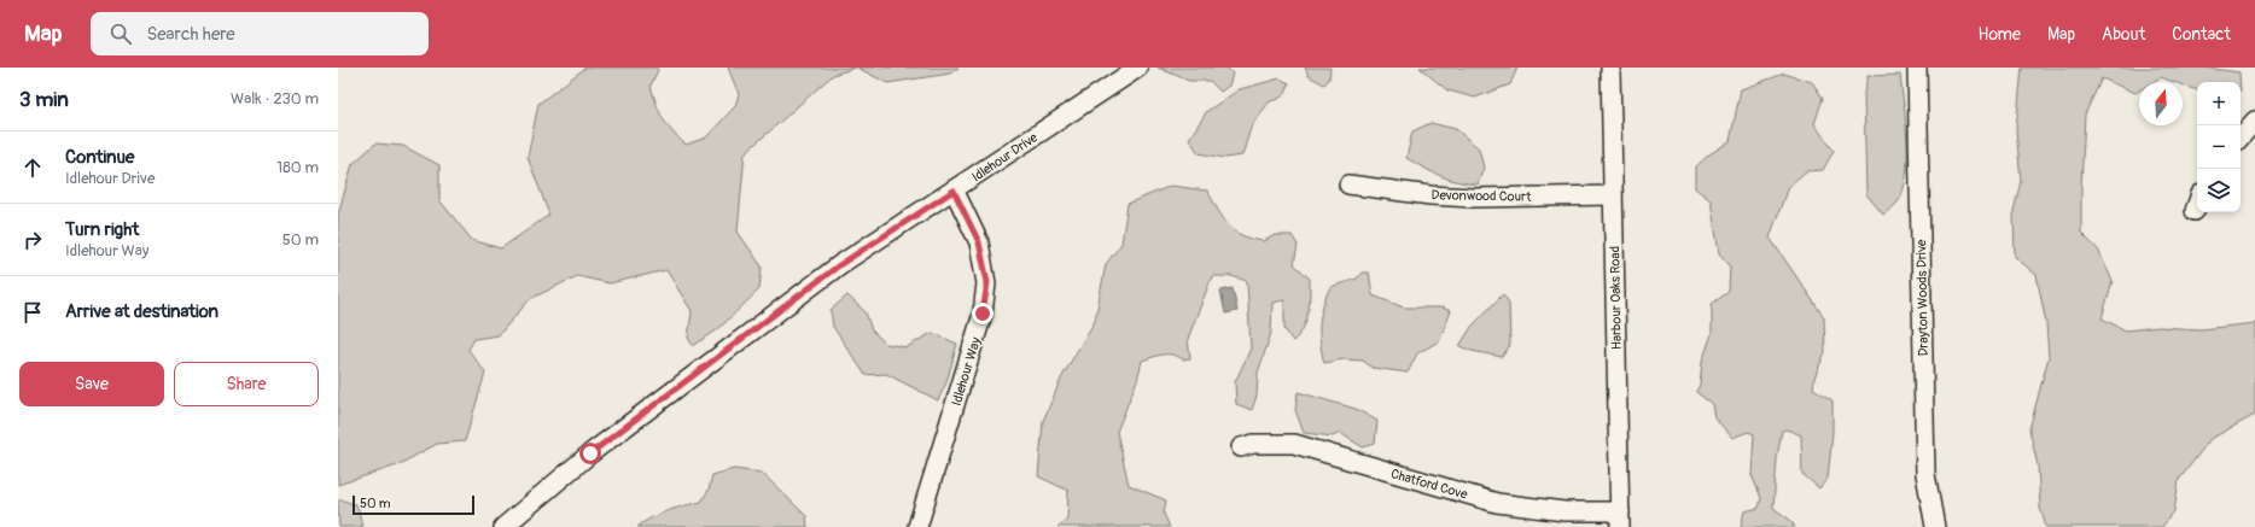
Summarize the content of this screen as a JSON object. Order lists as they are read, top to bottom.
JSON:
{
  "streets": {
    "street": [
      "Idlehour Drive",
      "Devonwood Court",
      "Harbour Oaks Road",
      "Drayton Woods Drive",
      "Idlehour Way",
      "Chatford Cove"
    ]
  },
  "crossings": [
    ["Idlehour Drive", "Idlehour Way"],
    ["Devonwood Court", "Harbour Oaks Road"],
    ["Harbour Oaks Road", "Chatford Cove"]
  ],
  "scale_bar": "50 m",
  "north": "top",
  "page": {
    "header": "Map",
    "search": "Search here",
    "nav": [
      "Home",
      "Map",
      "About",
      "Contact"
    ],
    "heading": ["3 min", "Walk · 230 m"],
    "map_buttons": ["+", "−"],
    "list": [
      ["Continue", "Idlehour Drive", "180 m"],
      ["Turn right", "Idlehour Way", "50 m"],
      "Arrive at destination"
    ],
    "buttons": ["Save", "Share"],
    "scale": "50 m"
  }
}
